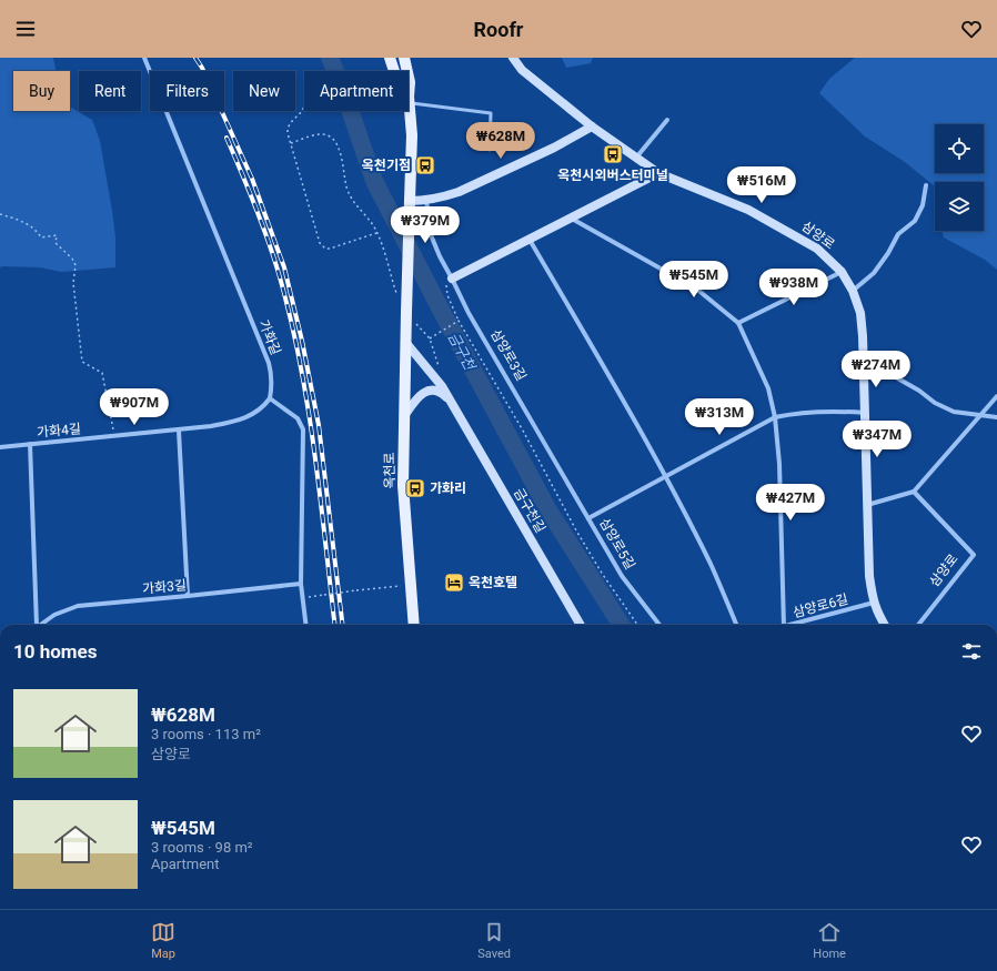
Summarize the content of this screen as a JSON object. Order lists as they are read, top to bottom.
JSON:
{
  "streets": {
    "main road": ["옥천로"],
    "street": [
      "삼양로",
      "가화길",
      "삼양로3길",
      "가화4길",
      "금구천길",
      "삼양로5길",
      "가화3길",
      "삼양로6길"
    ]
  },
  "crossings": [
    ["삼양로", "삼양로5길"],
    ["삼양로", "삼양로6길"],
    ["가화길", "가화4길"],
    ["삼양로3길", "삼양로5길"],
    ["옥천로", "금구천길"]
  ],
  "water": ["금구천"],
  "places": {
    "bus stop": ["옥천시외버스터미널", "옥천기점", "가화리"],
    "hotel": ["옥천호텔"]
  },
  "page": {
    "header": "Roofr",
    "chip": [
      "Buy",
      "Rent",
      "Filters",
      "New",
      "Apartment"
    ],
    "price": [
      "₩628M",
      "₩516M",
      "₩379M",
      "₩545M",
      "₩938M",
      "₩274M",
      "₩907M",
      "₩313M",
      "₩347M",
      "₩427M"
    ],
    "heading": "10 homes",
    "list": [
      {
        "name": "₩628M",
        "note": "3 rooms · 113 m² · 삼양로"
      },
      {
        "name": "₩545M",
        "note": "3 rooms · 98 m² · Apartment"
      }
    ],
    "tabs": ["Map", "Saved", "Home"]
  }
}
